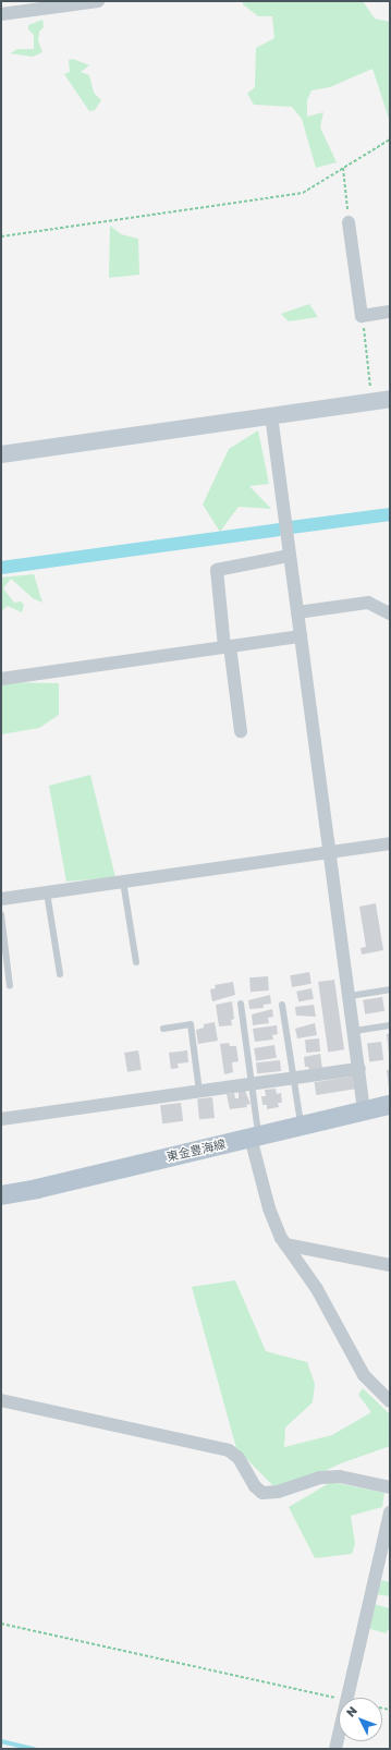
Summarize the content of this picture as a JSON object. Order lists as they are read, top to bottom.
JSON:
{
  "streets": {
    "main road": ["東金豊海線"]
  },
  "north": "top left"
}
